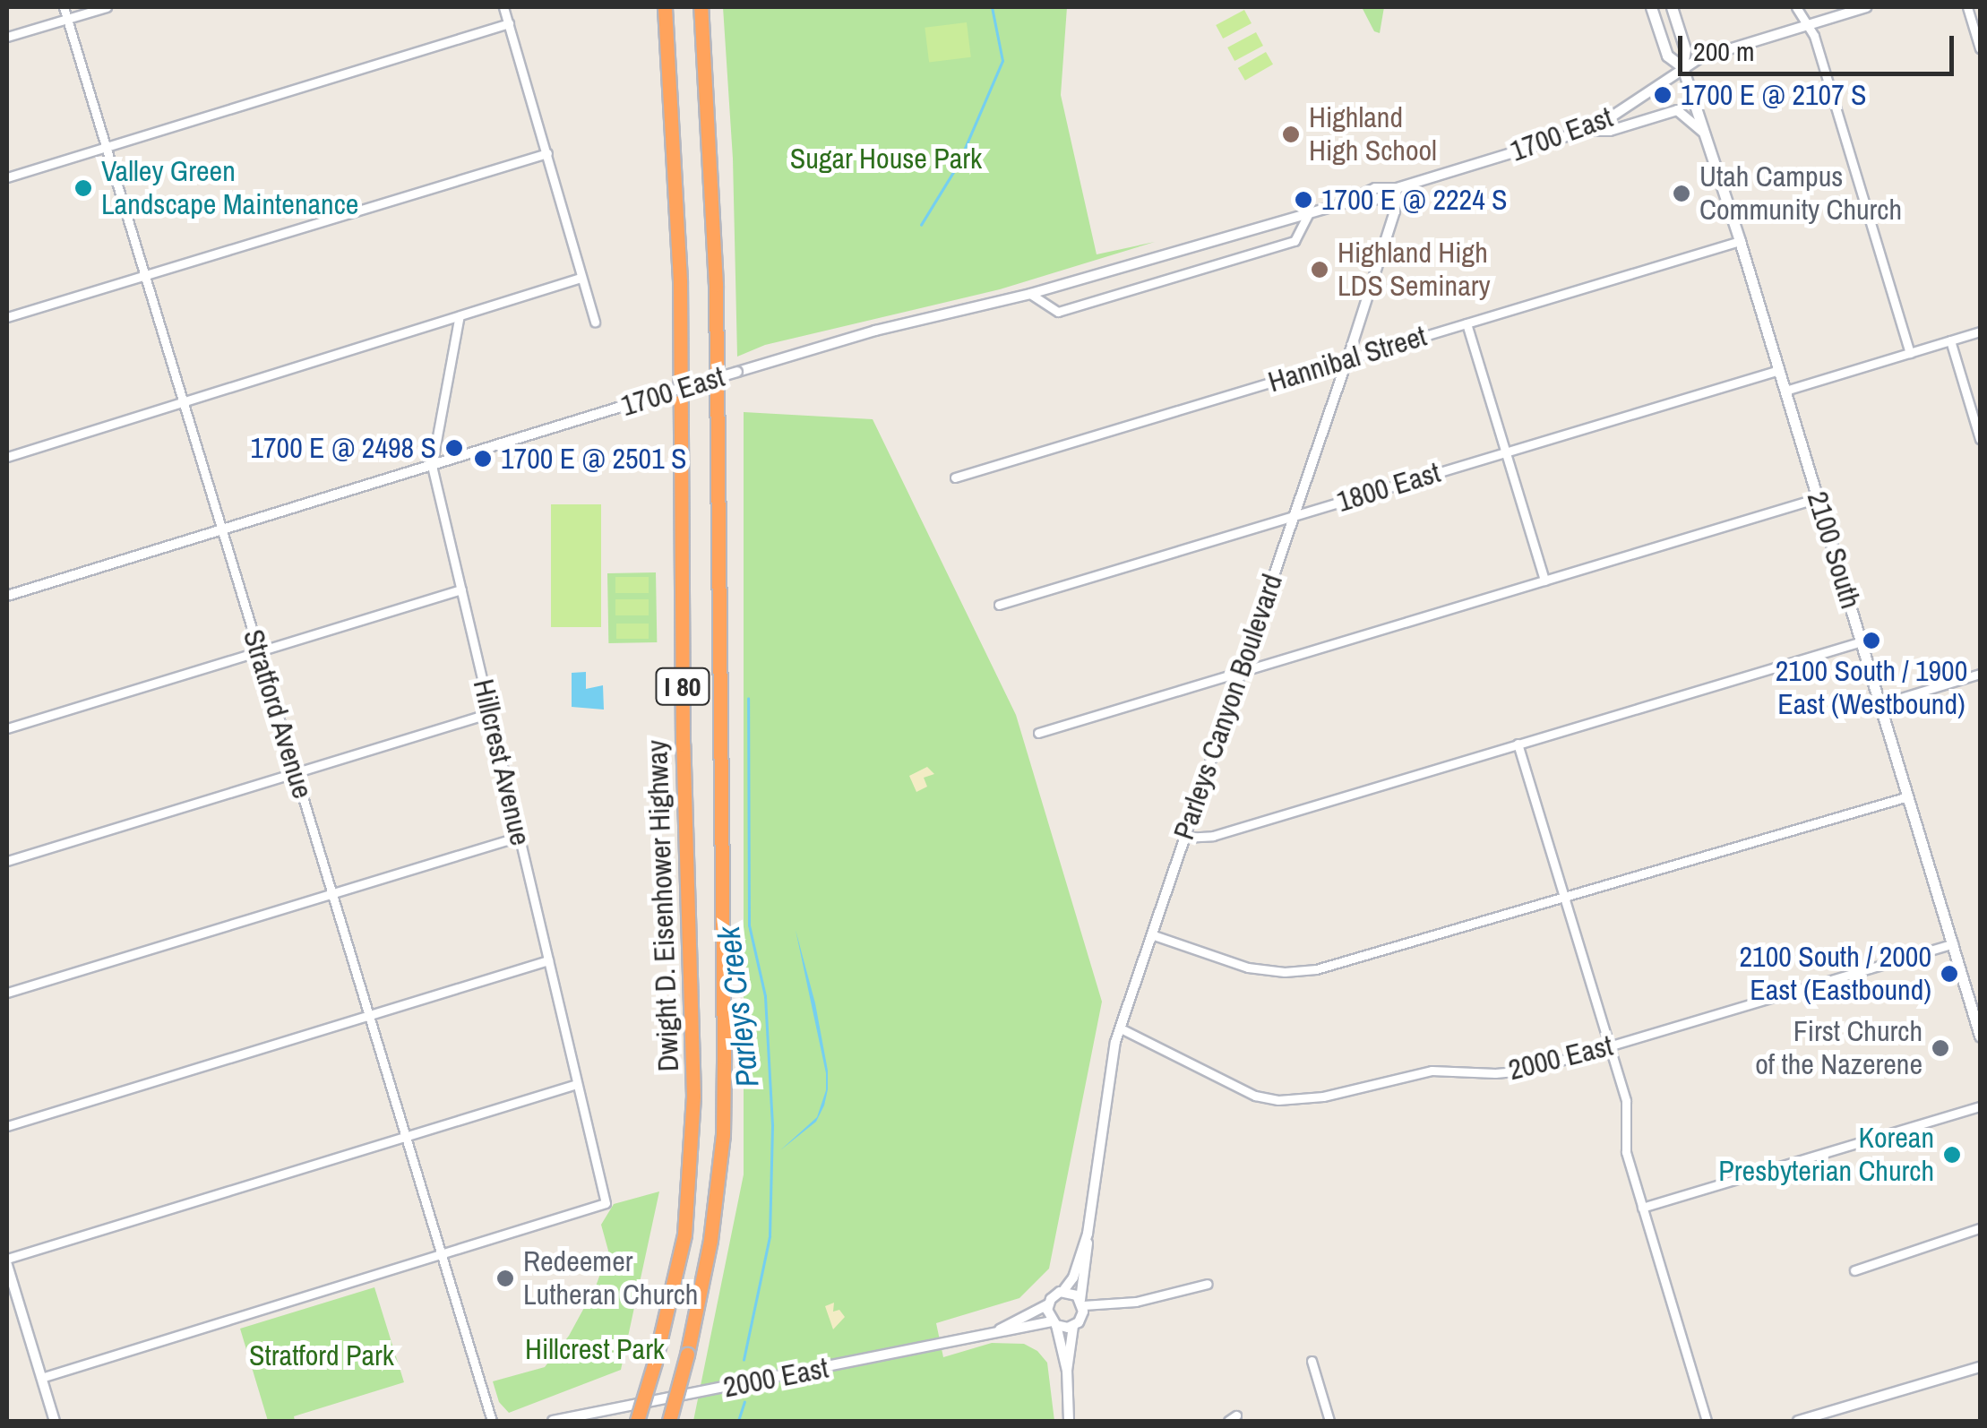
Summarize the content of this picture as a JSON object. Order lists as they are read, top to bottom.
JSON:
{
  "streets": {
    "highway": ["I 80", "Dwight D. Eisenhower Highway"],
    "main road": ["2100 South"],
    "street": [
      "1700 East",
      "Hannibal Street",
      "1800 East",
      "Parleys Canyon Boulevard",
      "Stratford Avenue",
      "Hillcrest Avenue",
      "2000 East"
    ]
  },
  "crossings": [
    ["1700 East", "2100 South"],
    ["1700 East", "Parleys Canyon Boulevard"],
    ["1700 East", "Stratford Avenue"],
    ["1700 East", "Hillcrest Avenue"],
    ["Hannibal Street", "2100 South"],
    ["Hannibal Street", "Parleys Canyon Boulevard"],
    ["1800 East", "2100 South"],
    ["1800 East", "Parleys Canyon Boulevard"],
    ["2100 South", "2000 East"],
    ["Parleys Canyon Boulevard", "2000 East"],
    ["Stratford Avenue", "Hillcrest Avenue"]
  ],
  "water": ["Parleys Creek"],
  "parks": ["Sugar House Park", "Hillcrest Park", "Stratford Park"],
  "places": [
    "1700 E @ 2107 S",
    "Highland High School",
    "Valley Green Landscape Maintenance",
    "Utah Campus Community Church",
    "1700 E @ 2224 S",
    "Highland High LDS Seminary",
    "1700 E @ 2498 S",
    "1700 E @ 2501 S",
    "2100 South / 1900 East (Westbound)",
    "2100 South / 2000 East (Eastbound)",
    "First Church of the Nazerene",
    "Korean Presbyterian Church",
    "Redeemer Lutheran Church"
  ],
  "scale_bar": "200 m"
}
